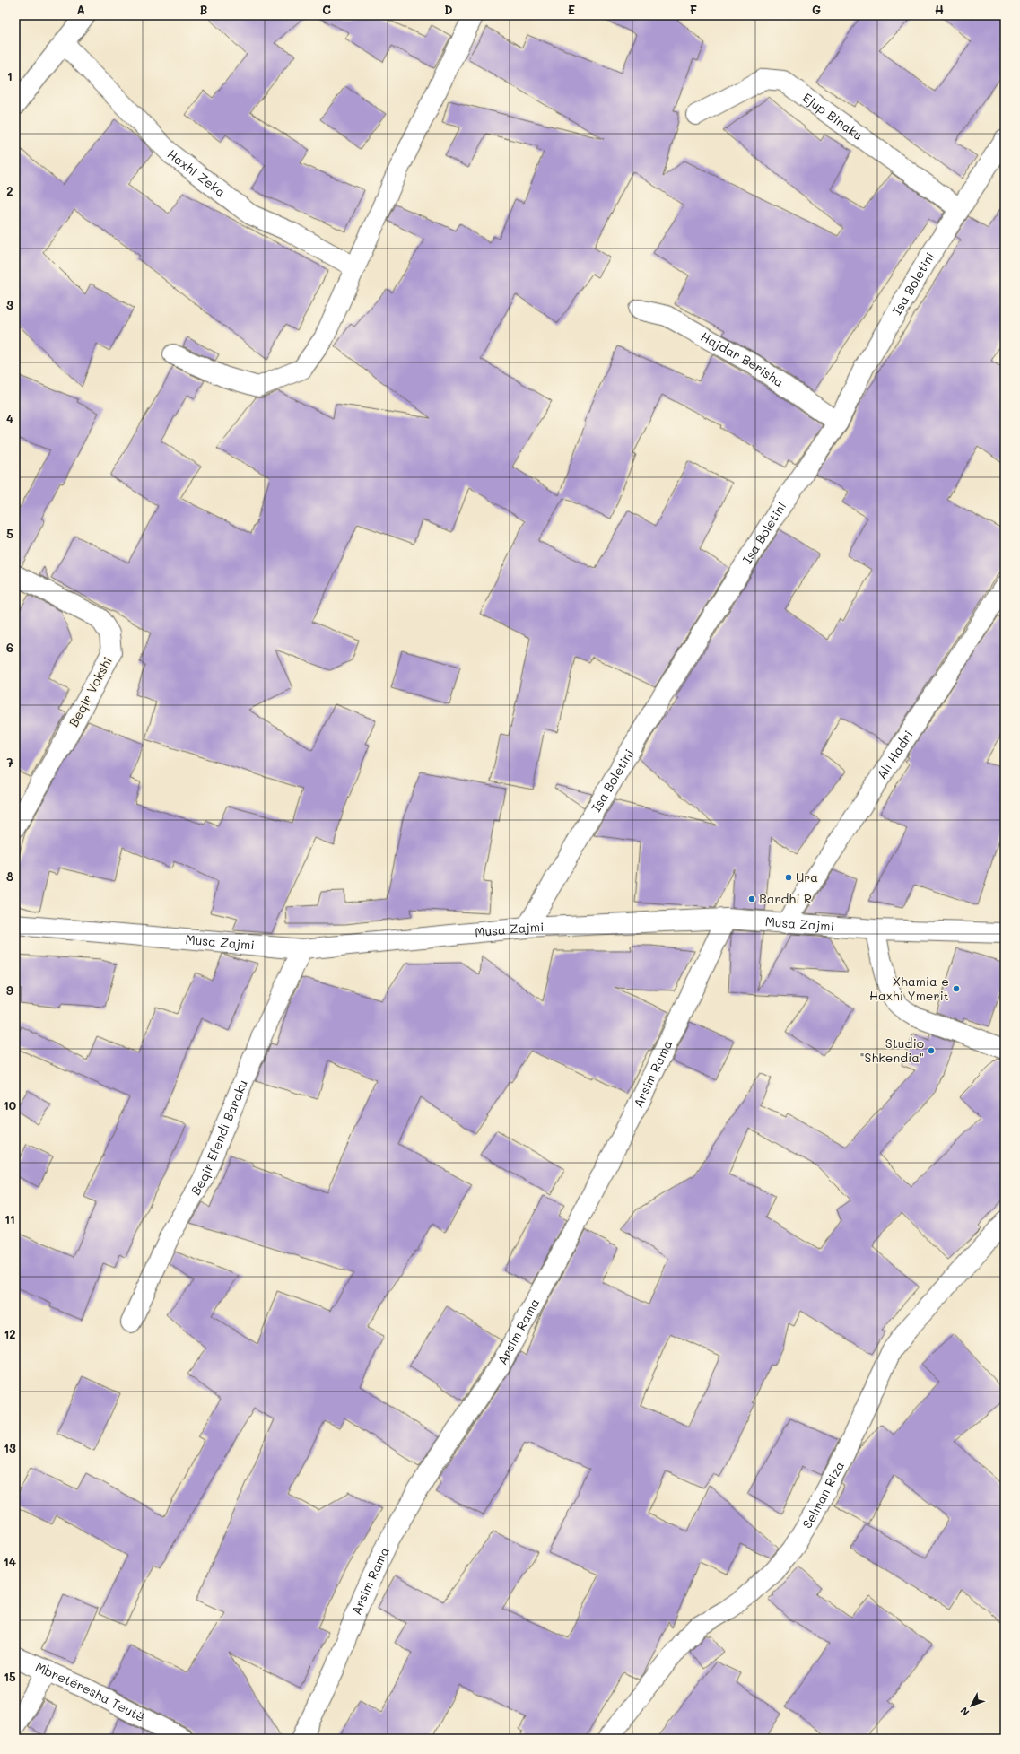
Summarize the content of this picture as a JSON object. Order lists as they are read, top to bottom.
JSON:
{
  "streets": {
    "street": [
      "Ejup Binaku",
      "Haxhi Zeka",
      "Isa Boletini",
      "Hajdar Berisha",
      "Beqir Vokshi",
      "Ali Hadri",
      "Musa Zajmi",
      "Arsim Rama",
      "Beqir Efendi Baraku",
      "Selman Riza",
      "Mbretëresha Teutë"
    ]
  },
  "crossings": [
    ["Ejup Binaku", "Isa Boletini"],
    ["Isa Boletini", "Hajdar Berisha"],
    ["Isa Boletini", "Musa Zajmi"],
    ["Ali Hadri", "Musa Zajmi"],
    ["Musa Zajmi", "Arsim Rama"],
    ["Musa Zajmi", "Beqir Efendi Baraku"]
  ],
  "places": [
    "Ura",
    "Bardhi R",
    "Xhamia e Haxhi Ymerit",
    "Studio \"Shkendia\""
  ],
  "north": "bottom left",
  "grid": {
    "columns": [
      "A",
      "B",
      "C",
      "D",
      "E",
      "F",
      "G",
      "H"
    ],
    "rows": [
      "1",
      "2",
      "3",
      "4",
      "5",
      "6",
      "7",
      "8",
      "9",
      "10",
      "11",
      "12",
      "13",
      "14",
      "15"
    ]
  }
}
